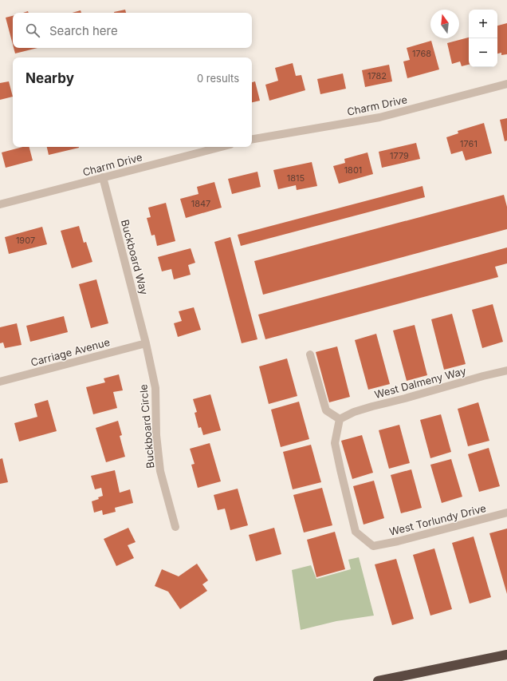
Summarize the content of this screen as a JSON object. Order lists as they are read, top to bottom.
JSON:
{
  "streets": {
    "street": [
      "Charm Drive",
      "Buckboard Way",
      "Carriage Avenue",
      "West Dalmeny Way",
      "Buckboard Circle",
      "West Torlundy Drive"
    ]
  },
  "crossings": [
    ["Charm Drive", "Buckboard Way"],
    ["Buckboard Way", "Carriage Avenue"],
    ["Buckboard Way", "Buckboard Circle"],
    ["Carriage Avenue", "Buckboard Circle"],
    ["West Dalmeny Way", "West Torlundy Drive"]
  ],
  "house_numbers": [
    "1768",
    "1782",
    "1761",
    "1779",
    "1801",
    "1815",
    "1847",
    "1907"
  ],
  "north": "top",
  "page": {
    "map_buttons": ["+", "−"],
    "search": "Search here",
    "heading": ["Nearby", "0 results"]
  }
}
